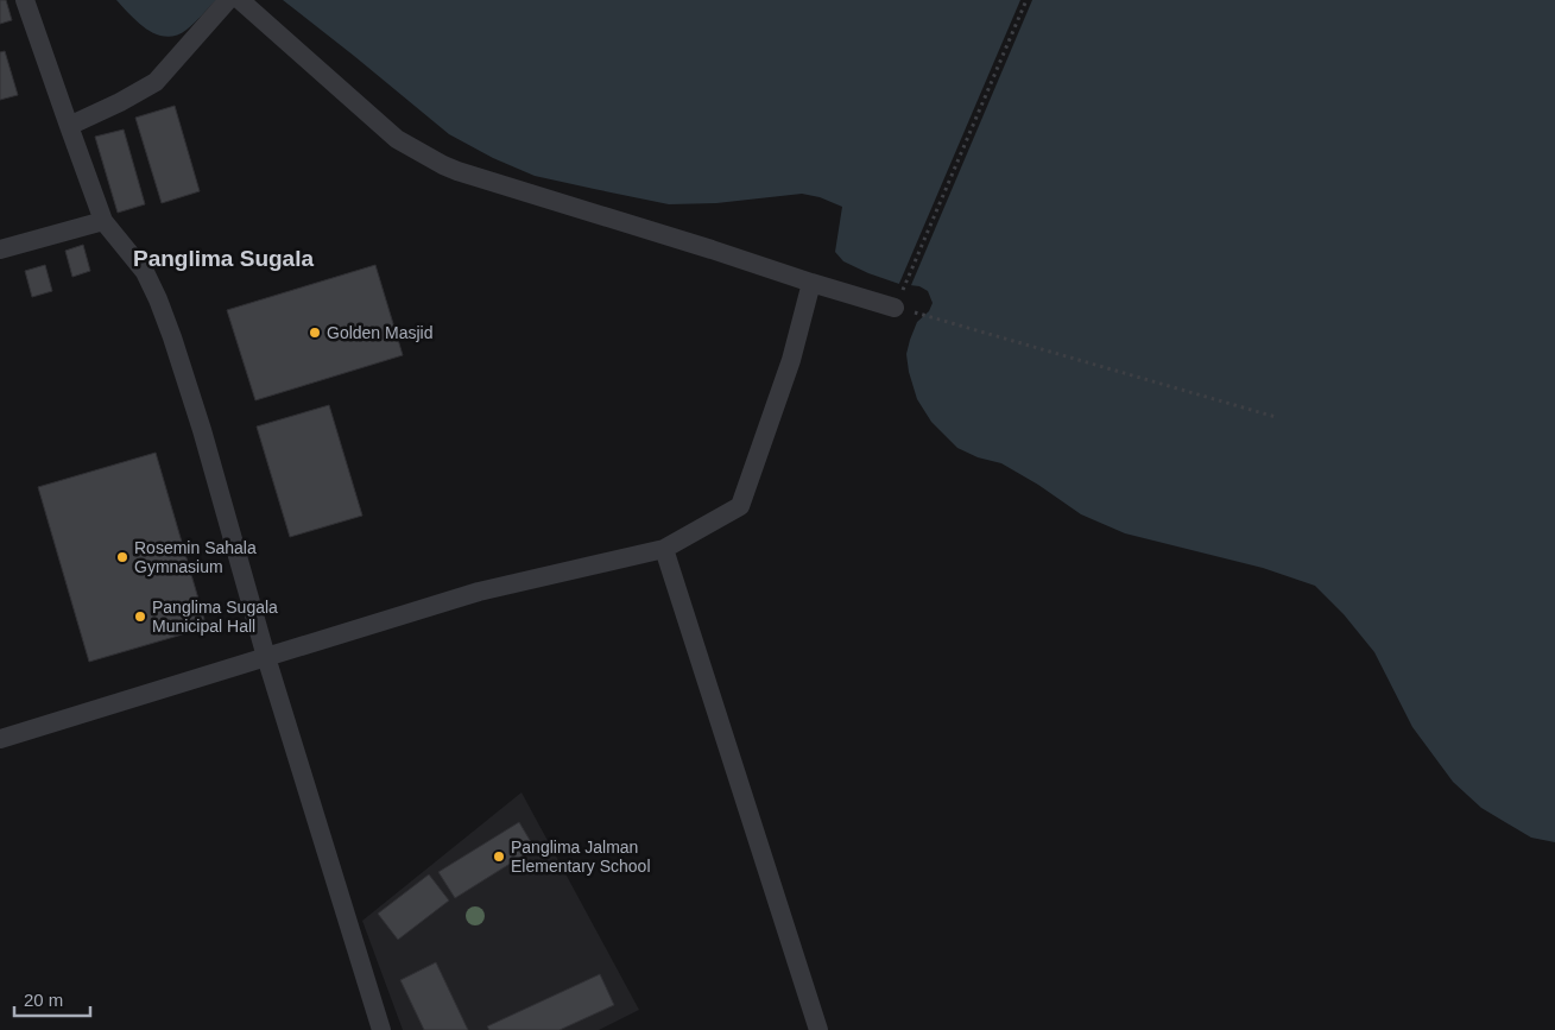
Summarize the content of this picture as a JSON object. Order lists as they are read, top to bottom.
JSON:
{
  "districts": ["Panglima Sugala"],
  "places": [
    "Golden Masjid",
    "Rosemin Sahala Gymnasium",
    "Panglima Sugala Municipal Hall",
    "Panglima Jalman Elementary School"
  ],
  "scale_bar": "20 m"
}
